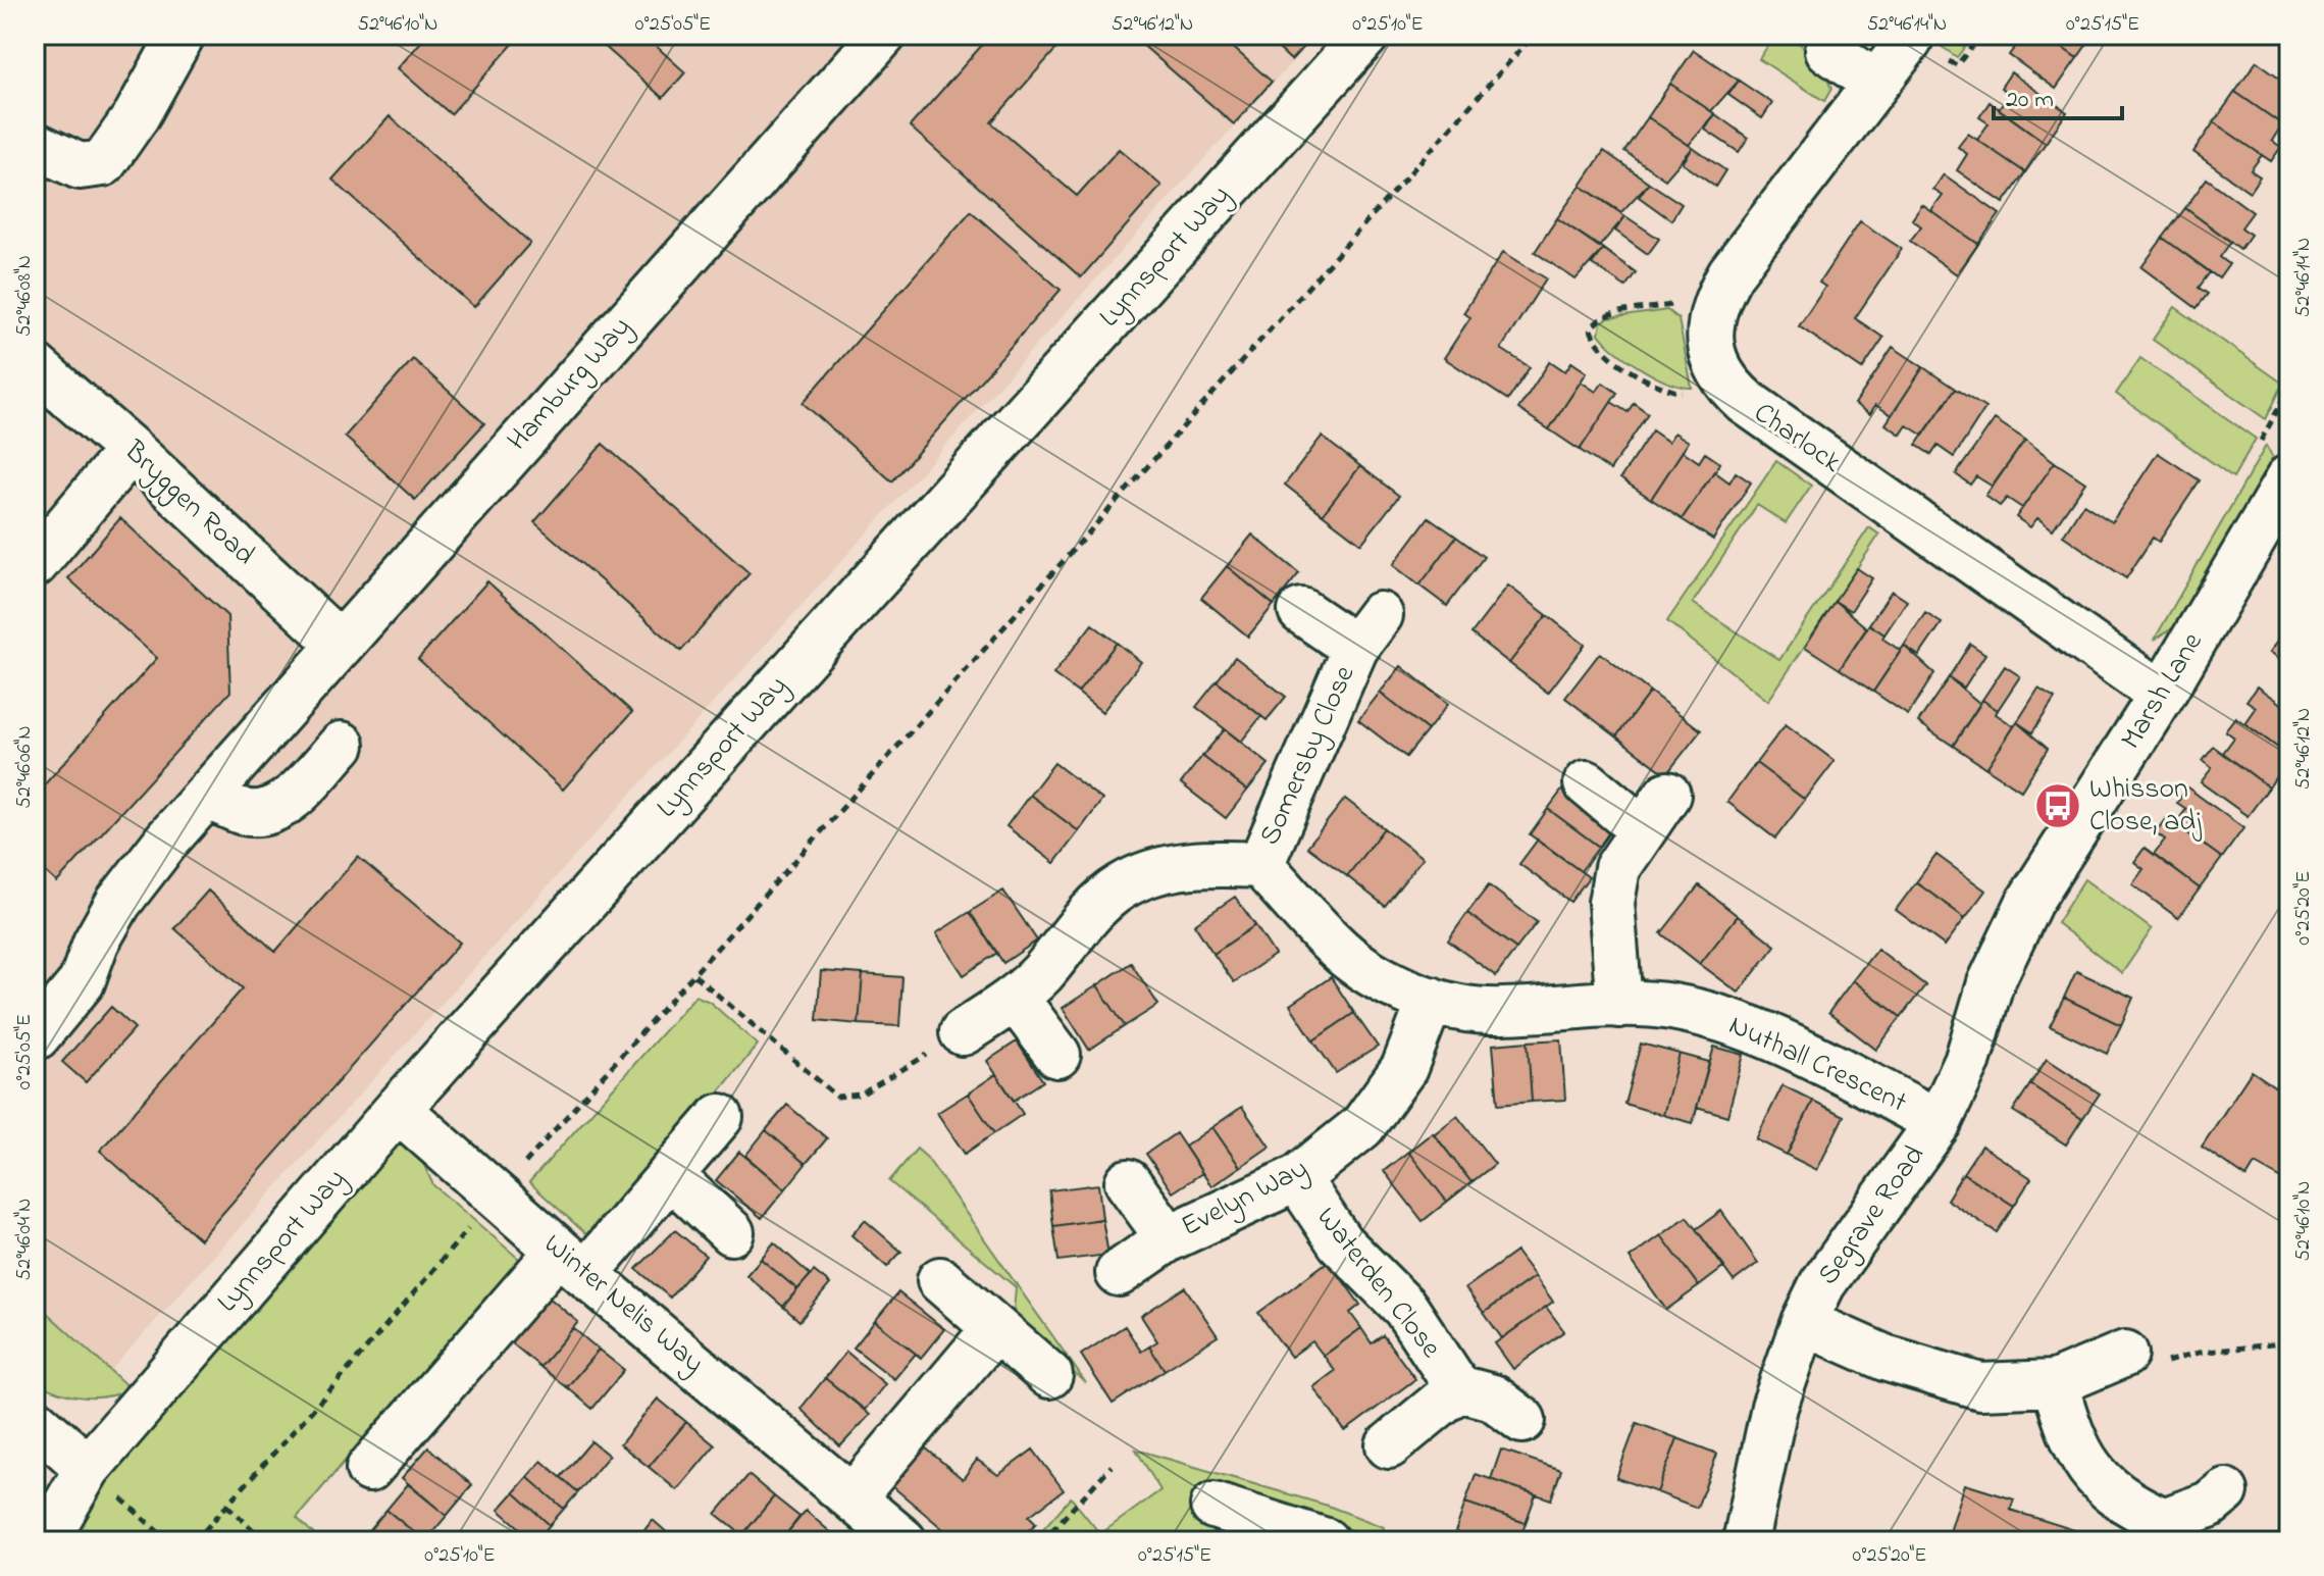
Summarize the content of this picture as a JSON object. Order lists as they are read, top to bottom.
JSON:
{
  "streets": {
    "street": [
      "Lynnsport Way",
      "Hamburg Way",
      "Charlock",
      "Bryggen Road",
      "Marsh Lane",
      "Somersby Close",
      "Nuthall Crescent",
      "Evelyn Way",
      "Segrave Road",
      "Waterden Close",
      "Winter Nelis Way"
    ]
  },
  "crossings": [
    ["Lynnsport Way", "Winter Nelis Way"],
    ["Hamburg Way", "Bryggen Road"],
    ["Charlock", "Marsh Lane"],
    ["Marsh Lane", "Segrave Road"],
    ["Somersby Close", "Nuthall Crescent"],
    ["Nuthall Crescent", "Evelyn Way"],
    ["Nuthall Crescent", "Segrave Road"],
    ["Evelyn Way", "Waterden Close"]
  ],
  "places": {
    "bus stop": ["Whisson Close, adj"]
  },
  "scale_bar": "20 m",
  "coordinates": [
    "52°46'10\"N",
    "0°25'05\"E",
    "52°46'12\"N",
    "0°25'10\"E",
    "52°46'14\"N",
    "0°25'15\"E",
    "52°46'08\"N",
    "52°46'06\"N",
    "0°25'20\"E",
    "52°46'04\"N"
  ]
}
